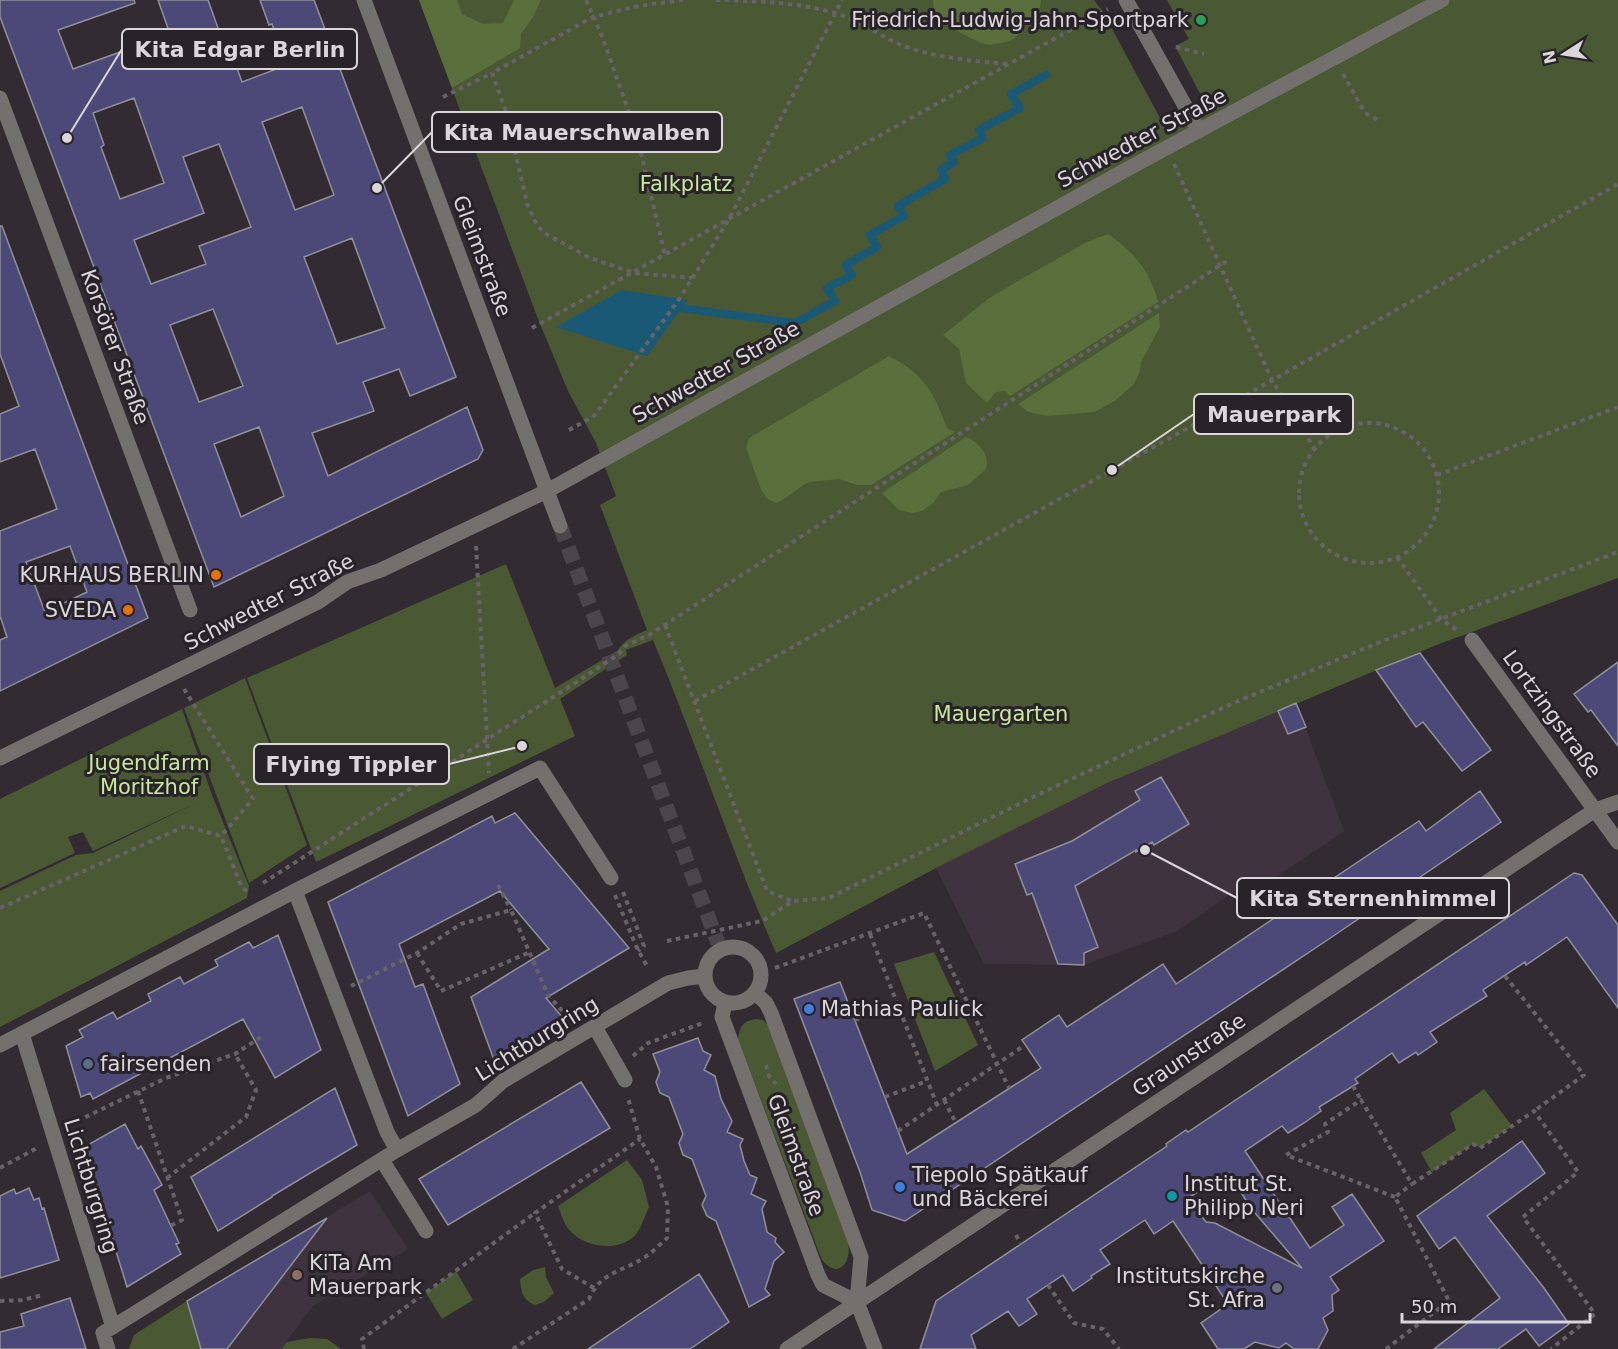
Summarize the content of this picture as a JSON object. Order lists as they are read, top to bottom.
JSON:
{
  "streets": {
    "street": [
      "Schwedter Straße",
      "Gleimstraße",
      "Korsörer Straße",
      "Lortzingstraße",
      "Lichtburgring",
      "Graunstraße"
    ]
  },
  "crossings": [
    ["Schwedter Straße", "Gleimstraße"],
    ["Gleimstraße", "Lichtburgring"],
    ["Gleimstraße", "Graunstraße"],
    ["Lortzingstraße", "Graunstraße"]
  ],
  "parks": ["Falkplatz", "Mauergarten", "Jugendfarm Moritzhof"],
  "places": [
    "Friedrich-Ludwig-Jahn-Sportpark",
    "Kita Edgar Berlin",
    "Kita Mauerschwalben",
    "Mauerpark",
    "KURHAUS BERLIN",
    "SVEDA",
    "Flying Tippler",
    "Kita Sternenhimmel",
    "Mathias Paulick",
    "fairsenden",
    "Tiepolo Spätkauf und Bäckerei",
    "Institut St. Philipp Neri",
    "KiTa Am Mauerpark",
    "Institutskirche St. Afra"
  ],
  "scale_bar": "50 m",
  "north": "left"
}
